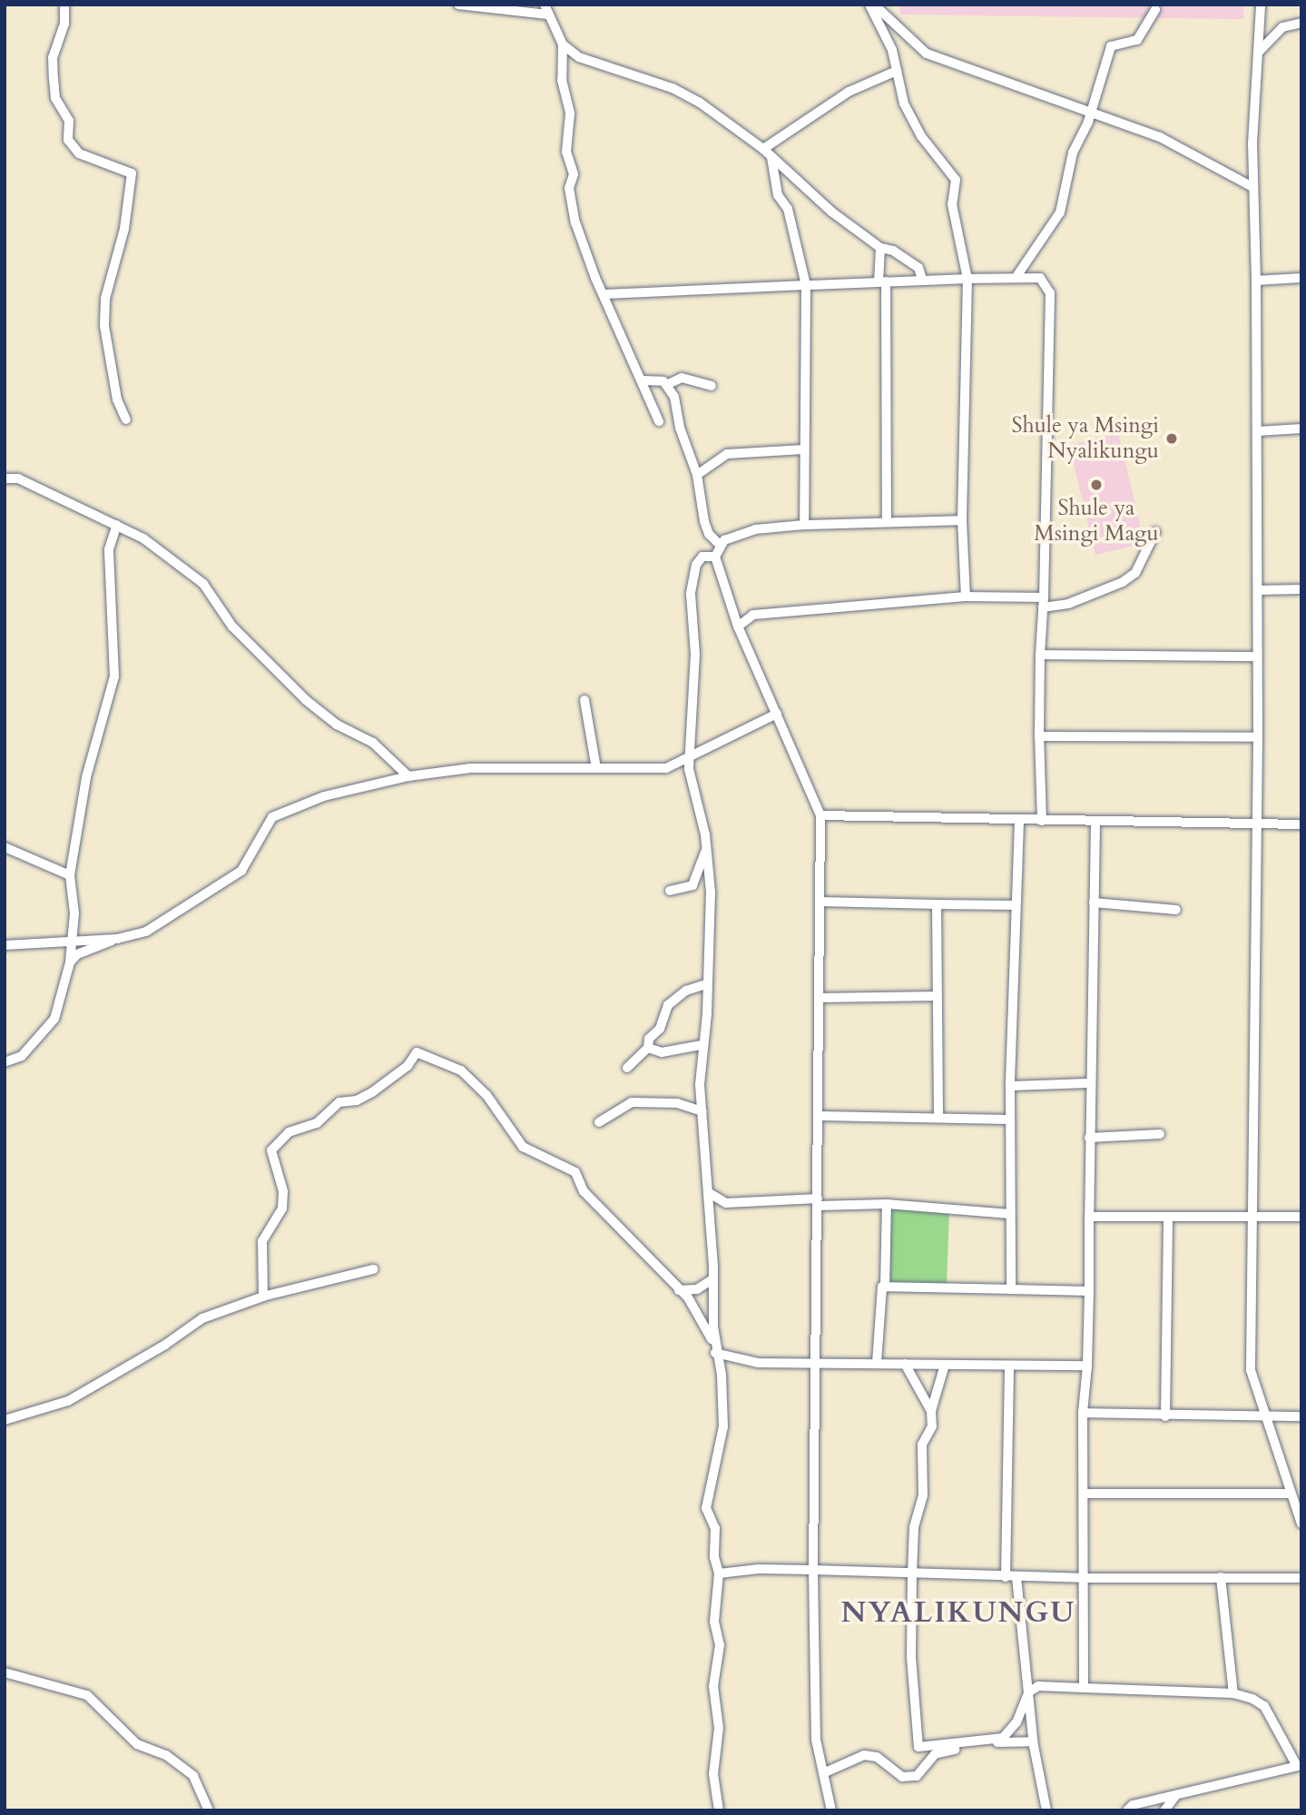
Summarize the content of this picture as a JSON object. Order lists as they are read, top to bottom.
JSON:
{
  "districts": ["NYALIKUNGU"],
  "places": ["Shule ya Msingi Nyalikungu", "Shule ya Msingi Magu"]
}
